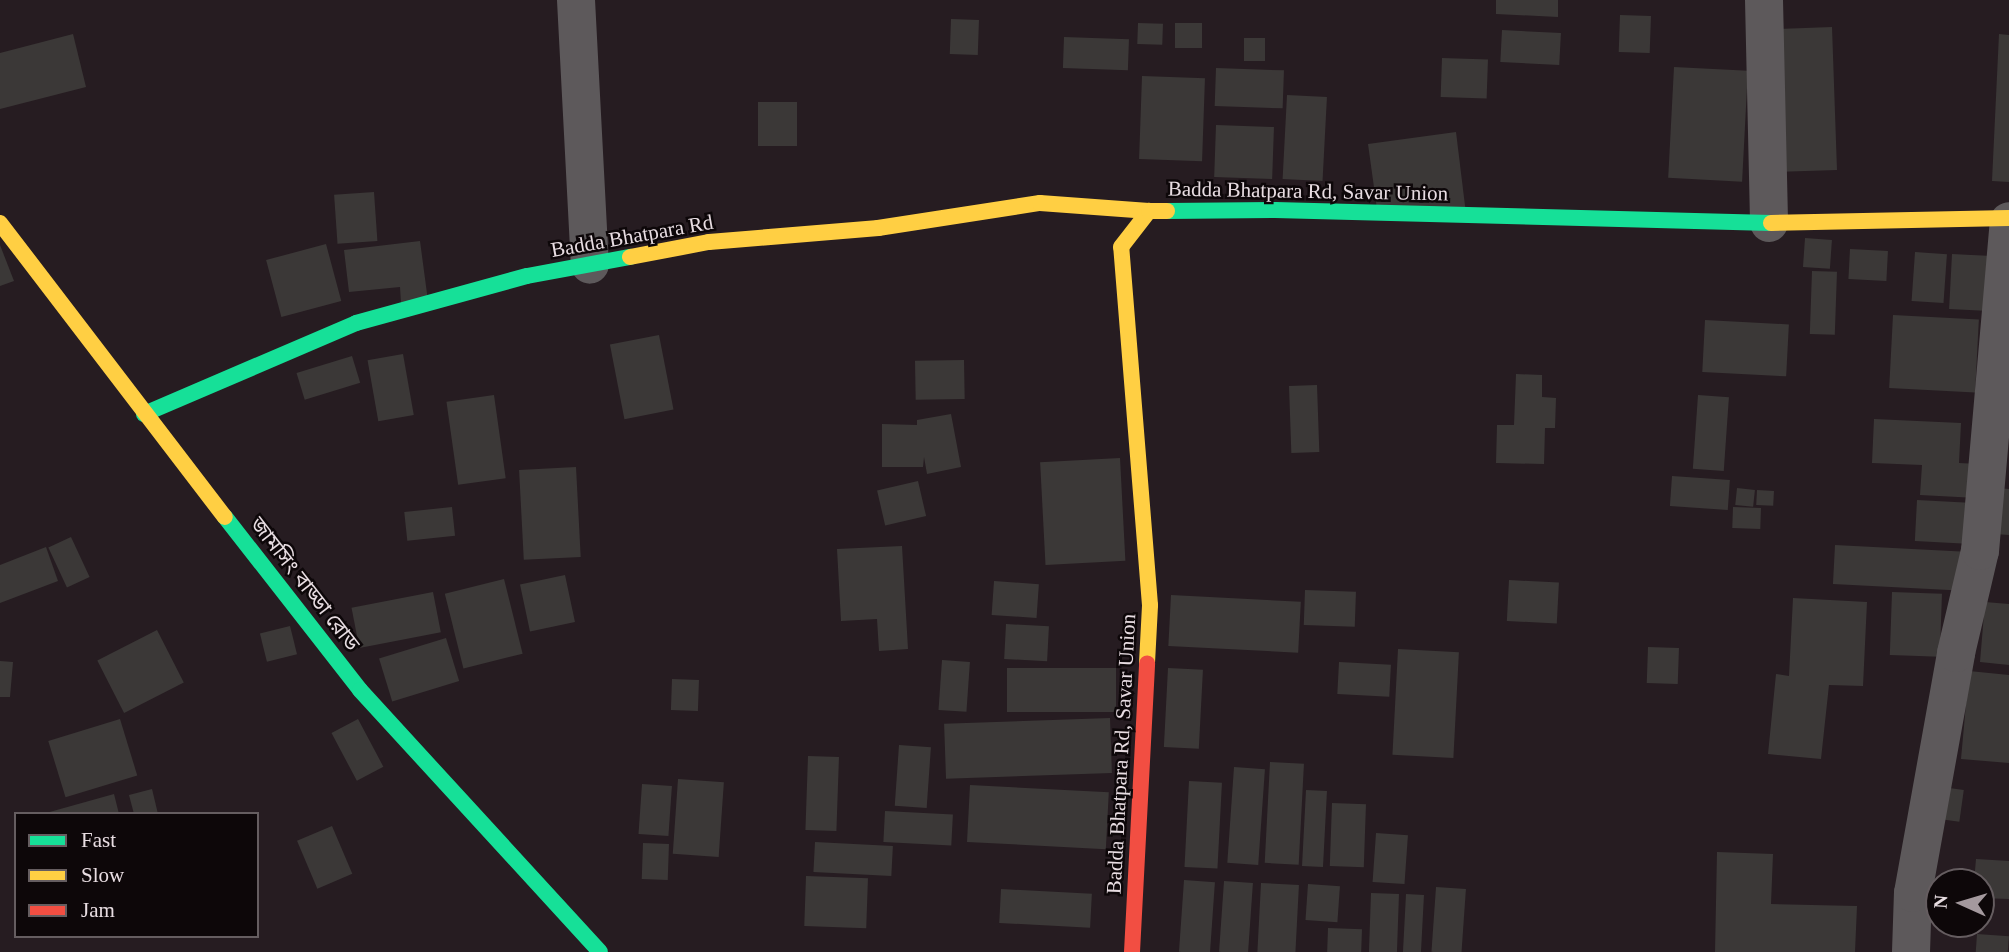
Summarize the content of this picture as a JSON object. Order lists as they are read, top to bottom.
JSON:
{
  "streets": {
    "street": ["Badda Bhatpara Rd, Savar Union", "Badda Bhatpara Rd", "জামসিং বাড্ডা রোড"]
  },
  "crossings": [
    ["Badda Bhatpara Rd, Savar Union", "Badda Bhatpara Rd"],
    ["Badda Bhatpara Rd", "জামসিং বাড্ডা রোড"]
  ],
  "legend": ["Fast", "Slow", "Jam"],
  "north": "left"
}
